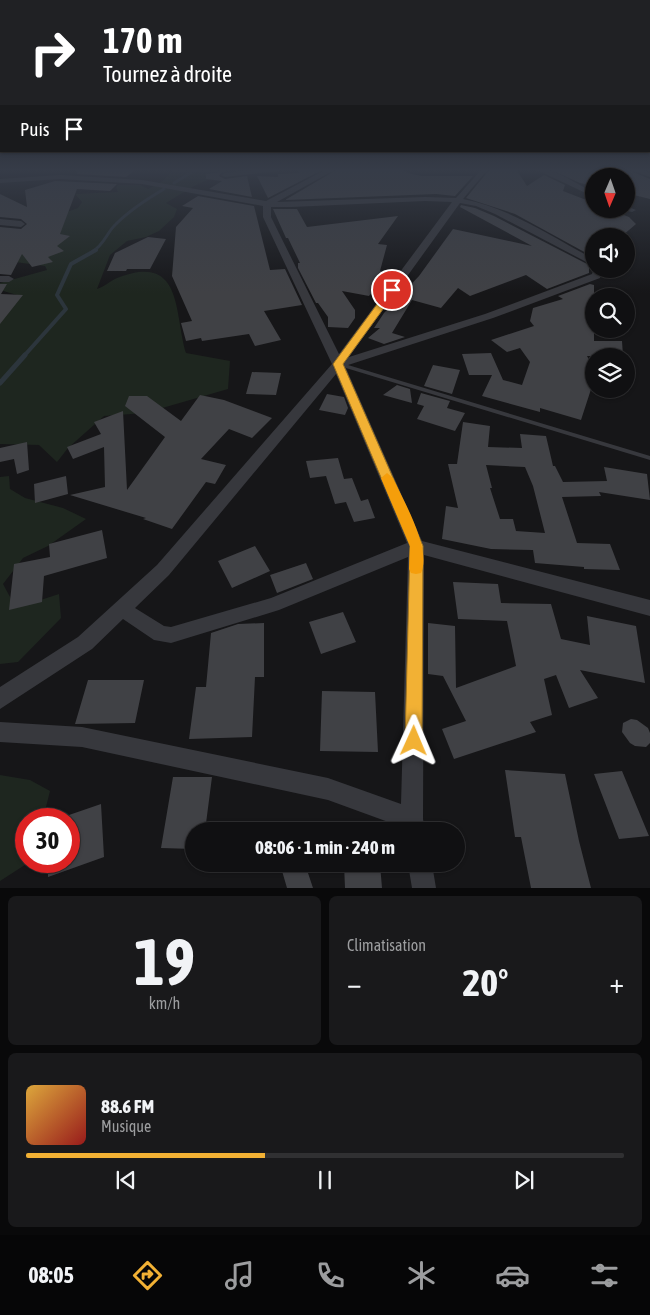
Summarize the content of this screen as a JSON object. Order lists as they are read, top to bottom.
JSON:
{
  "north": "bottom",
  "page": {
    "turn": ["170 m", "Tournez à droite"],
    "then": "Puis",
    "limit": "30",
    "trip": "08:06 · 1 min · 240 m",
    "tile": [
      ["19", "km/h"],
      "Climatisation"
    ],
    "heat": ["−", "20°", "+"],
    "song": ["88.6 FM", "Musique"],
    "tabs": "08:05"
  }
}
